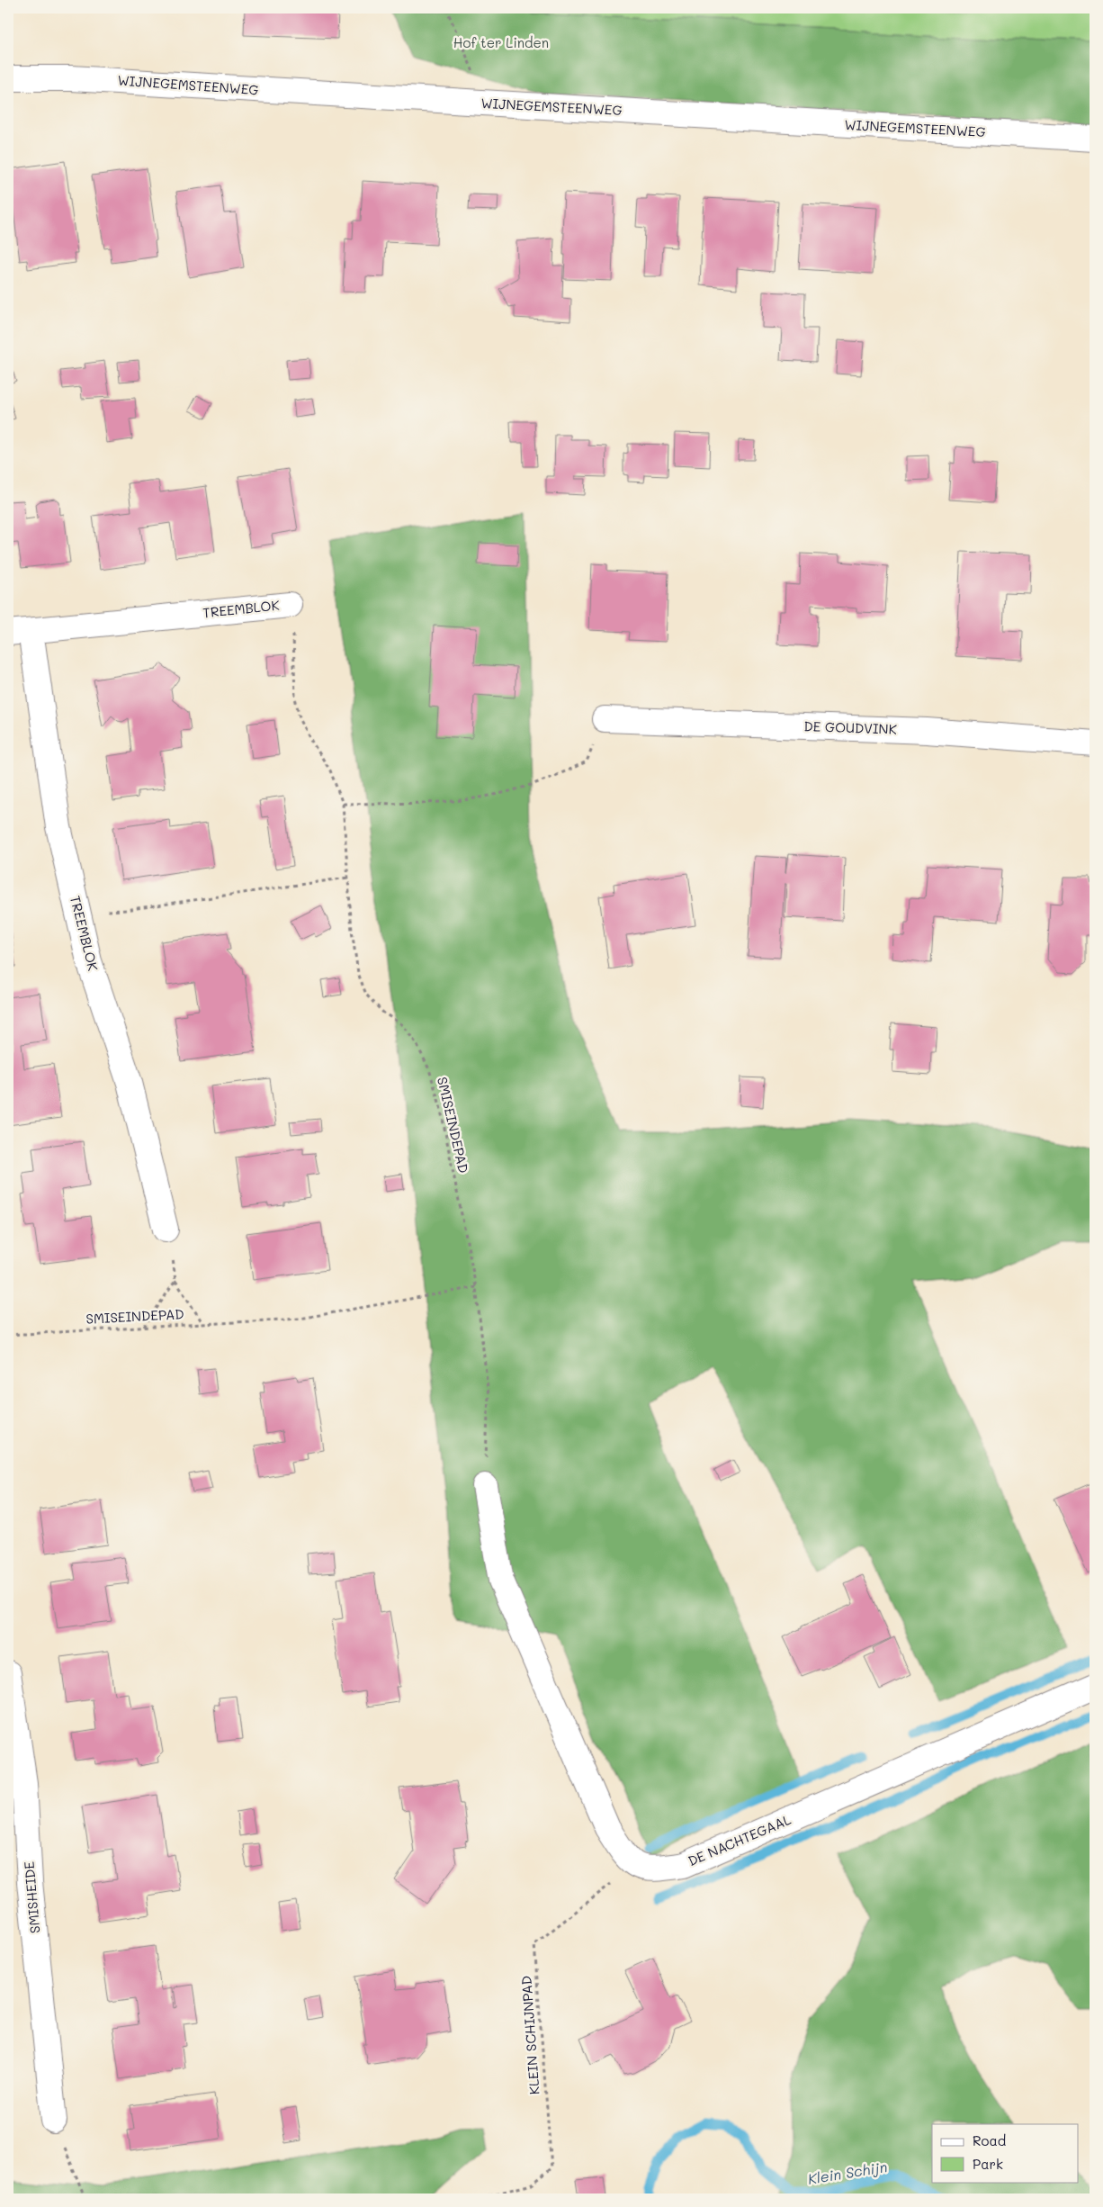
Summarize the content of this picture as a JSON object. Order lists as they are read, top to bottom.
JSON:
{
  "streets": {
    "street": [
      "WIJNEGEMSTEENWEG",
      "TREEMBLOK",
      "DE GOUDVINK",
      "DE NACHTEGAAL",
      "SMISHEIDE"
    ],
    "path": ["SMISEINDEPAD", "KLEIN SCHIJNPAD"]
  },
  "crossings": [
    ["TREEMBLOK", "SMISEINDEPAD"],
    ["DE NACHTEGAAL", "KLEIN SCHIJNPAD"]
  ],
  "water": ["Klein Schijn"],
  "parks": ["Hof ter Linden"],
  "legend": ["Road", "Park"]
}
